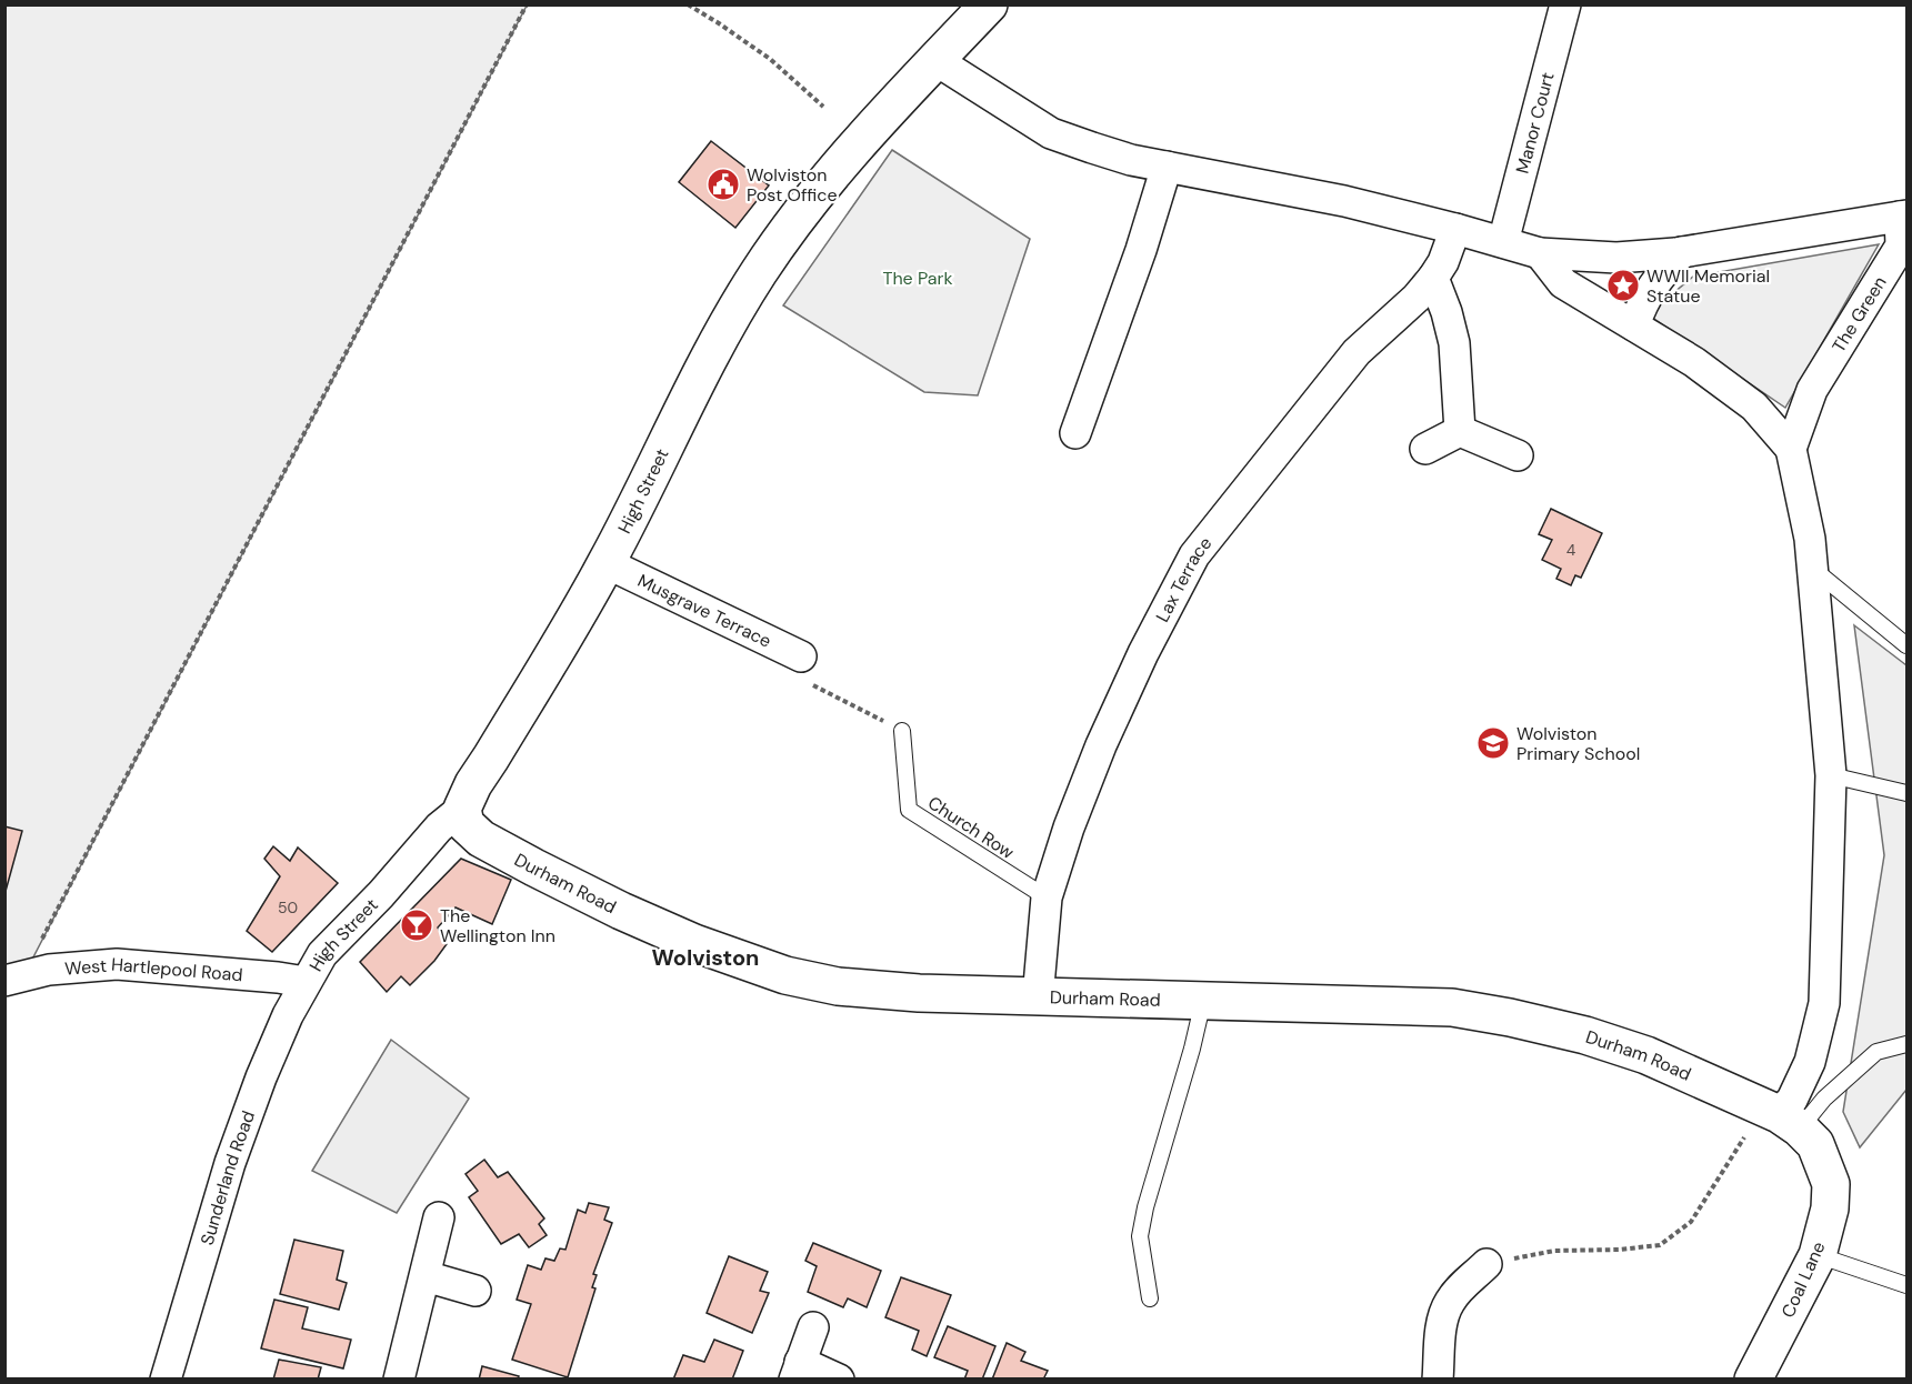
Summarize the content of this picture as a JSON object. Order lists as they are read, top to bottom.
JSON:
{
  "streets": {
    "street": [
      "Manor Court",
      "The Green",
      "High Street",
      "Lax Terrace",
      "Musgrave Terrace",
      "Durham Road",
      "West Hartlepool Road",
      "Sunderland Road",
      "Coal Lane"
    ],
    "lane": ["Church Row"]
  },
  "crossings": [
    ["Manor Court", "The Green"],
    ["The Green", "High Street"],
    ["The Green", "Lax Terrace"],
    ["High Street", "Musgrave Terrace"],
    ["High Street", "Durham Road"],
    ["High Street", "West Hartlepool Road"],
    ["High Street", "Sunderland Road"],
    ["Lax Terrace", "Church Row"],
    ["Lax Terrace", "Durham Road"],
    ["Durham Road", "Coal Lane"],
    ["West Hartlepool Road", "Sunderland Road"]
  ],
  "districts": ["Wolviston"],
  "parks": ["The Park"],
  "places": {
    "public building": ["Wolviston Post Office"],
    "place": ["WWII Memorial Statue"],
    "school or university": ["Wolviston Primary School"],
    "bar": ["The Wellington Inn"]
  },
  "house_numbers": ["4", "50"]
}
